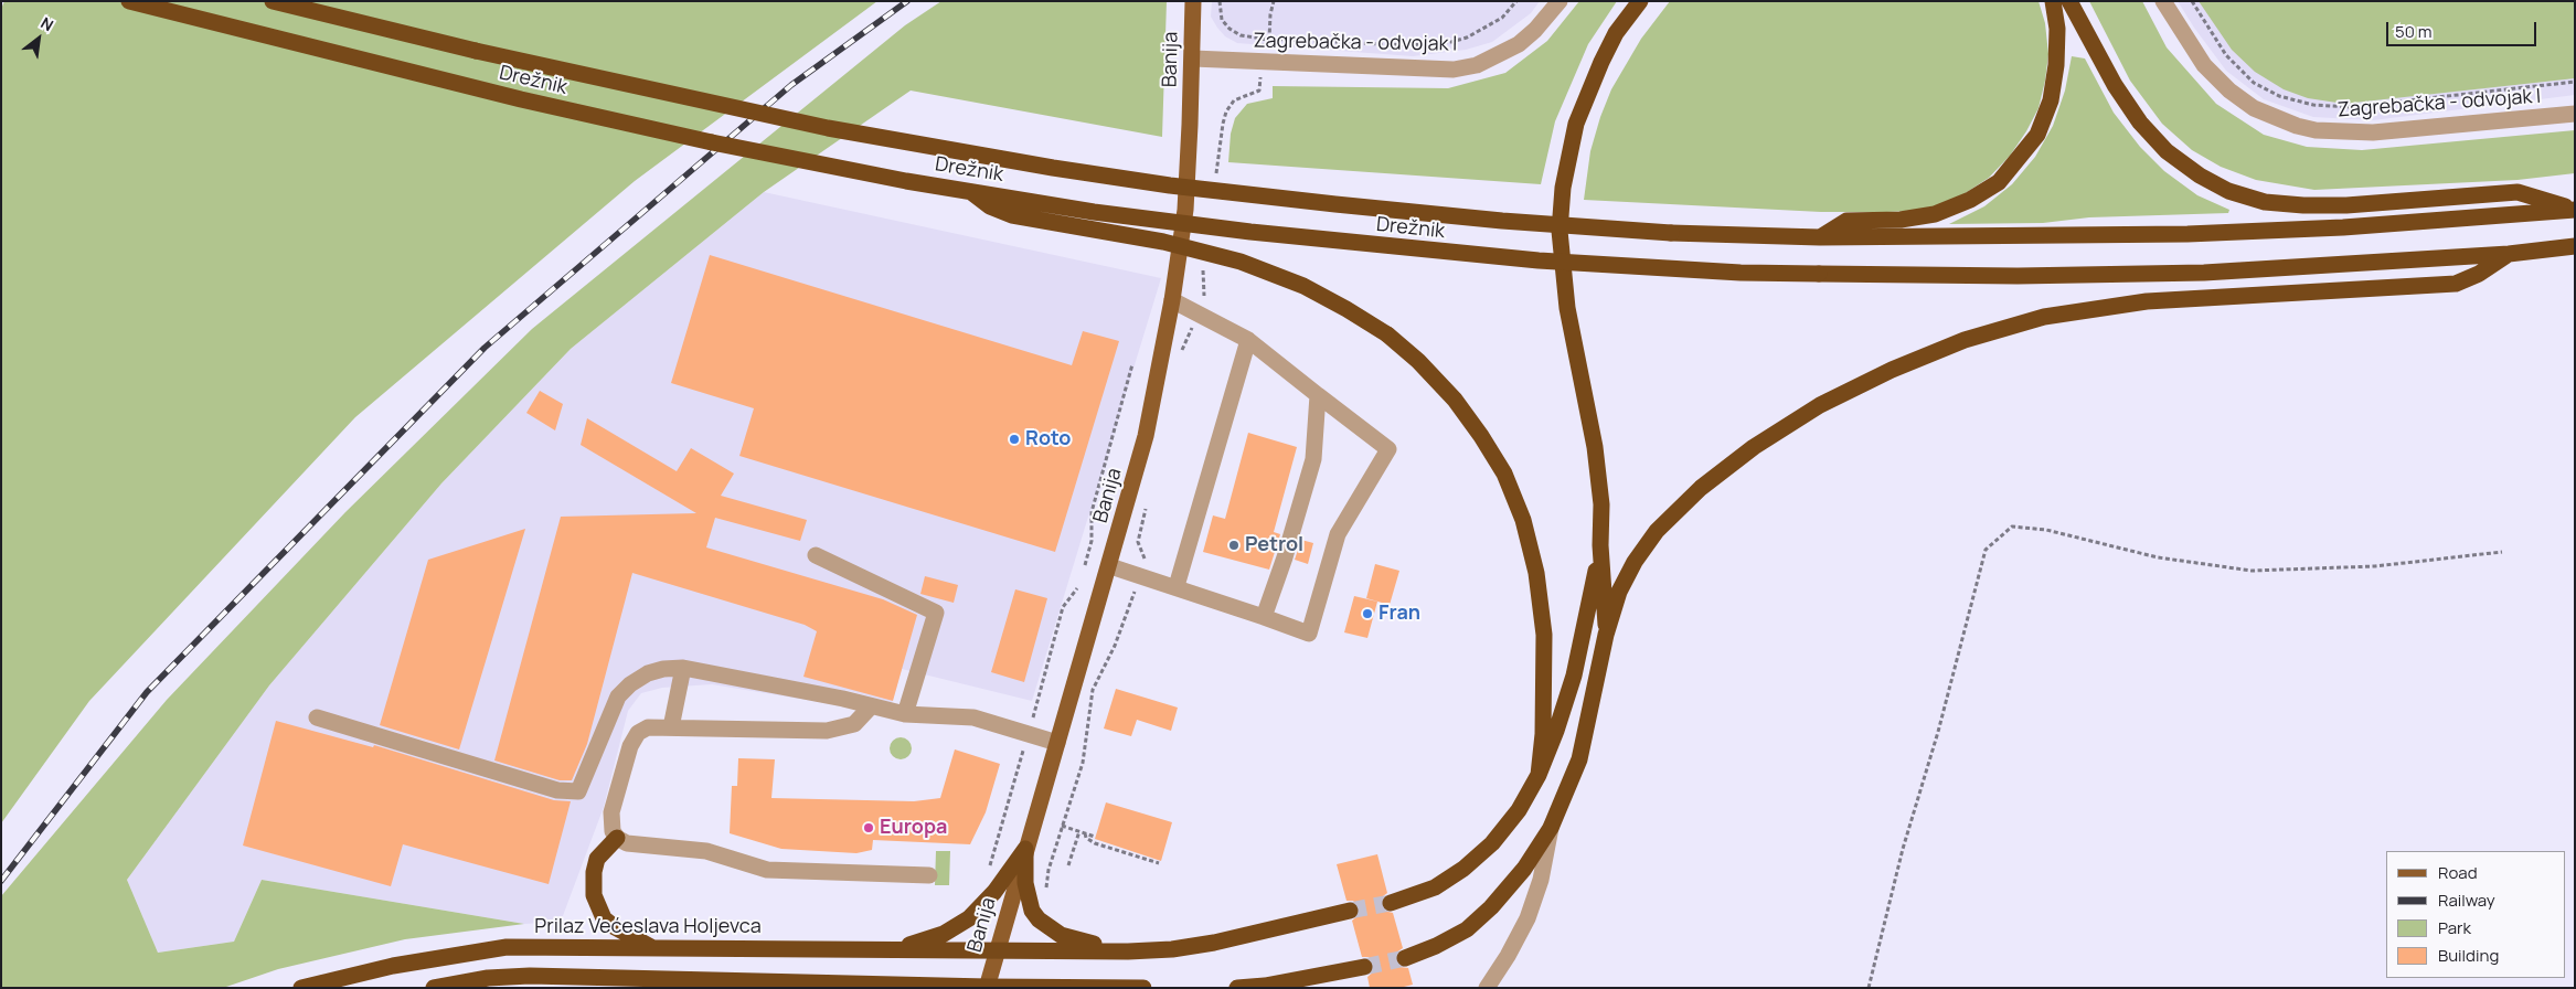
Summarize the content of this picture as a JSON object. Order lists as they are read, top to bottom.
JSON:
{
  "streets": {
    "highway": ["Drežnik", "Prilaz Većeslava Holjevca"],
    "main road": ["Banija"],
    "street": ["Zagrebačka - odvojak I"]
  },
  "crossings": [
    ["Zagrebačka - odvojak I", "Banija"],
    ["Banija", "Prilaz Većeslava Holjevca"]
  ],
  "places": [
    "Roto",
    "Petrol",
    "Fran",
    "Europa"
  ],
  "legend": [
    "Road",
    "Railway",
    "Park",
    "Building"
  ],
  "scale_bar": "50 m",
  "north": "top right"
}
